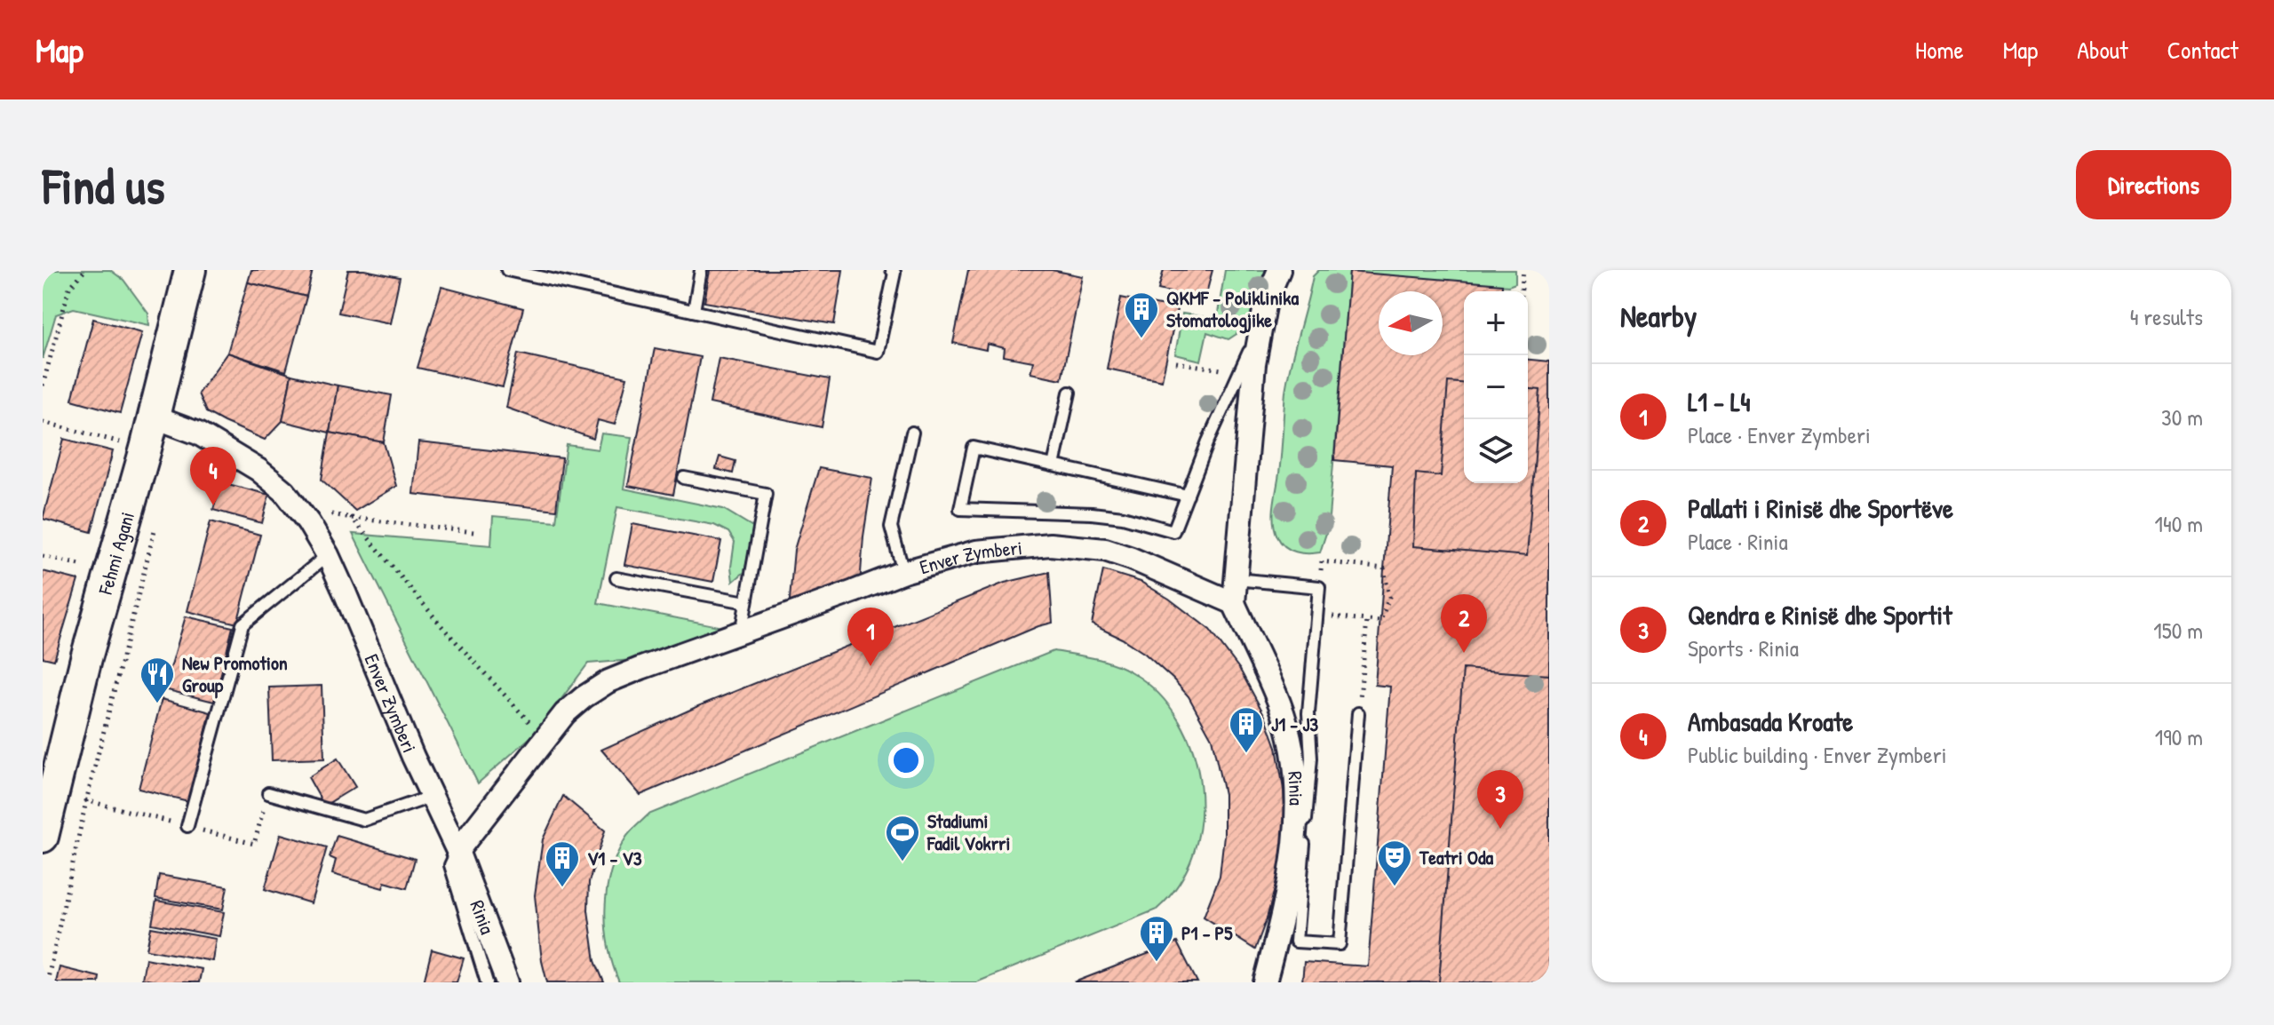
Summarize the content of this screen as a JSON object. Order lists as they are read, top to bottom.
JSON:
{
  "streets": {
    "street": ["Fehmi Agani", "Enver Zymberi", "Rinia"]
  },
  "crossings": [
    ["Fehmi Agani", "Enver Zymberi"],
    ["Enver Zymberi", "Rinia"]
  ],
  "places": {
    "building": [
      "QKMF - Poliklinika Stomatologjike",
      "J1 - J3",
      "V1 - V3",
      "P1 - P5"
    ],
    "restaurant": ["New Promotion Group"],
    "sports": ["Stadiumi Fadil Vokrri"],
    "theatre": ["Teatri Oda"]
  },
  "north": "left",
  "page": {
    "header": "Map",
    "nav": [
      "Home",
      "Map",
      "About",
      "Contact"
    ],
    "buttons": "Directions",
    "title": "Find us",
    "heading": ["Nearby", "4 results"],
    "map_buttons": ["+", "−"],
    "list": [
      {
        "mark": "1",
        "name": "L1 - L4",
        "note": "Place · Enver Zymberi",
        "value": "30 m"
      },
      {
        "mark": "2",
        "name": "Pallati i Rinisë dhe Sportëve",
        "note": "Place · Rinia",
        "value": "140 m"
      },
      {
        "mark": "3",
        "name": "Qendra e Rinisë dhe Sportit",
        "note": "Sports · Rinia",
        "value": "150 m"
      },
      {
        "mark": "4",
        "name": "Ambasada Kroate",
        "note": "Public building · Enver Zymberi",
        "value": "190 m"
      }
    ],
    "pins": [
      "4",
      "2",
      "1",
      "3"
    ]
  }
}
